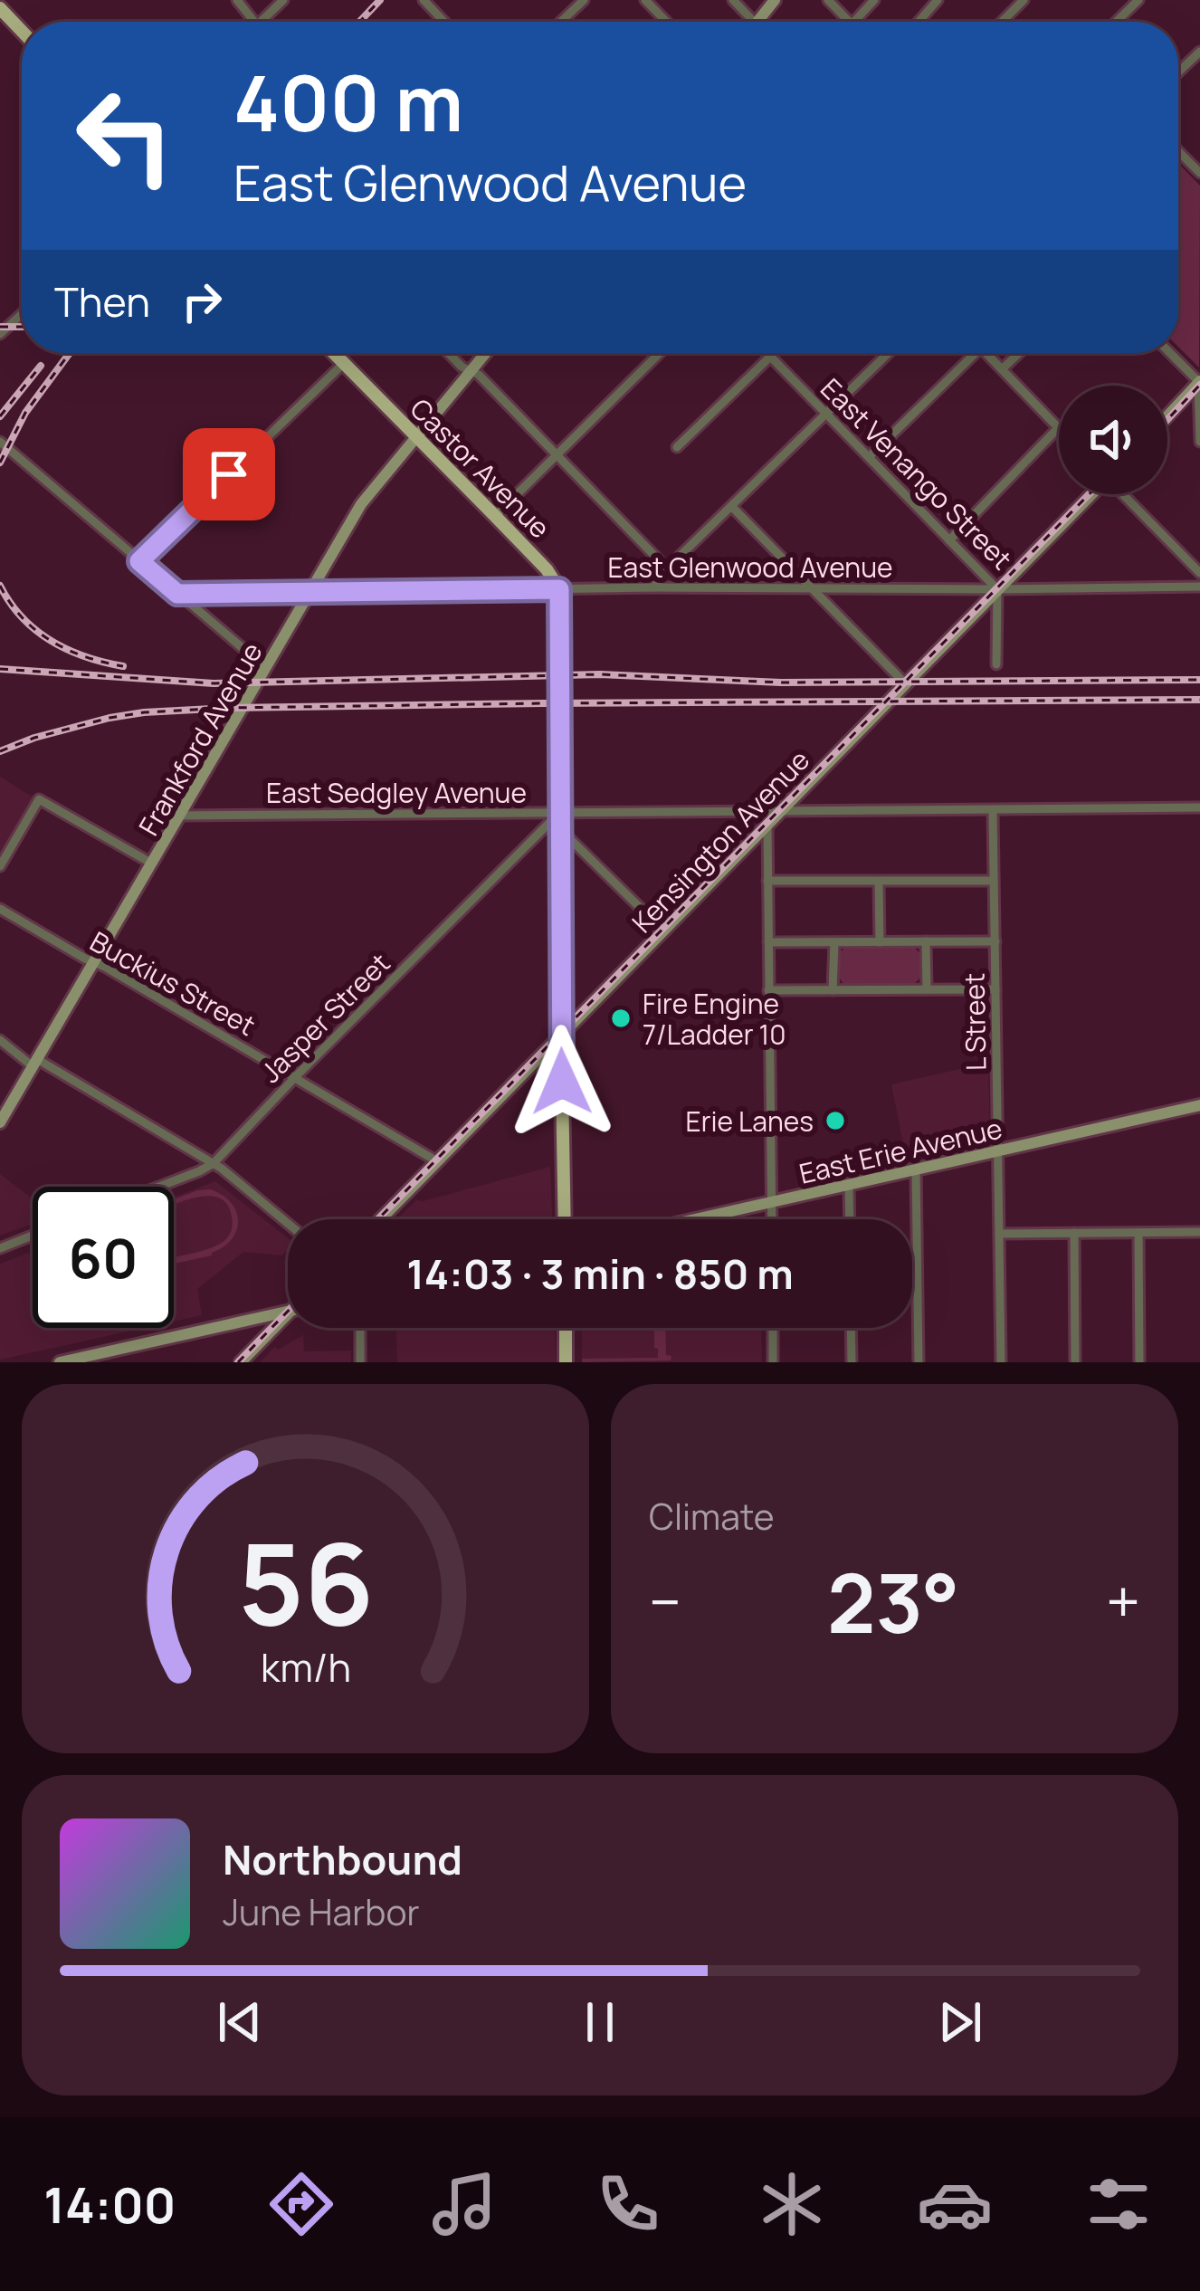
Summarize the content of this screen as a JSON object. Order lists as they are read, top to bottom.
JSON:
{
  "streets": {
    "main road": [
      "Castor Avenue",
      "Frankford Avenue",
      "Kensington Avenue",
      "East Erie Avenue"
    ],
    "street": [
      "East Venango Street",
      "East Glenwood Avenue",
      "East Sedgley Avenue",
      "Buckius Street",
      "Jasper Street",
      "L Street"
    ]
  },
  "crossings": [
    ["Castor Avenue", "East Glenwood Avenue"],
    ["Castor Avenue", "Frankford Avenue"],
    ["East Venango Street", "East Glenwood Avenue"],
    ["East Venango Street", "Kensington Avenue"],
    ["East Glenwood Avenue", "Frankford Avenue"],
    ["East Glenwood Avenue", "Kensington Avenue"],
    ["Frankford Avenue", "East Sedgley Avenue"],
    ["Frankford Avenue", "Buckius Street"],
    ["East Sedgley Avenue", "Kensington Avenue"],
    ["East Sedgley Avenue", "Jasper Street"],
    ["East Sedgley Avenue", "L Street"],
    ["Kensington Avenue", "Buckius Street"],
    ["Buckius Street", "Jasper Street"],
    ["L Street", "East Erie Avenue"]
  ],
  "places": ["Fire Engine 7/Ladder 10", "Erie Lanes"],
  "page": {
    "turn": ["400 m", "East Glenwood Avenue"],
    "then": "Then",
    "limit": "60",
    "trip": "14:03 · 3 min · 850 m",
    "tile": "Climate",
    "heat": ["−", "23°", "+"],
    "song": ["Northbound", "June Harbor"],
    "tabs": "14:00",
    "gauge": ["56", "km/h"]
  }
}
